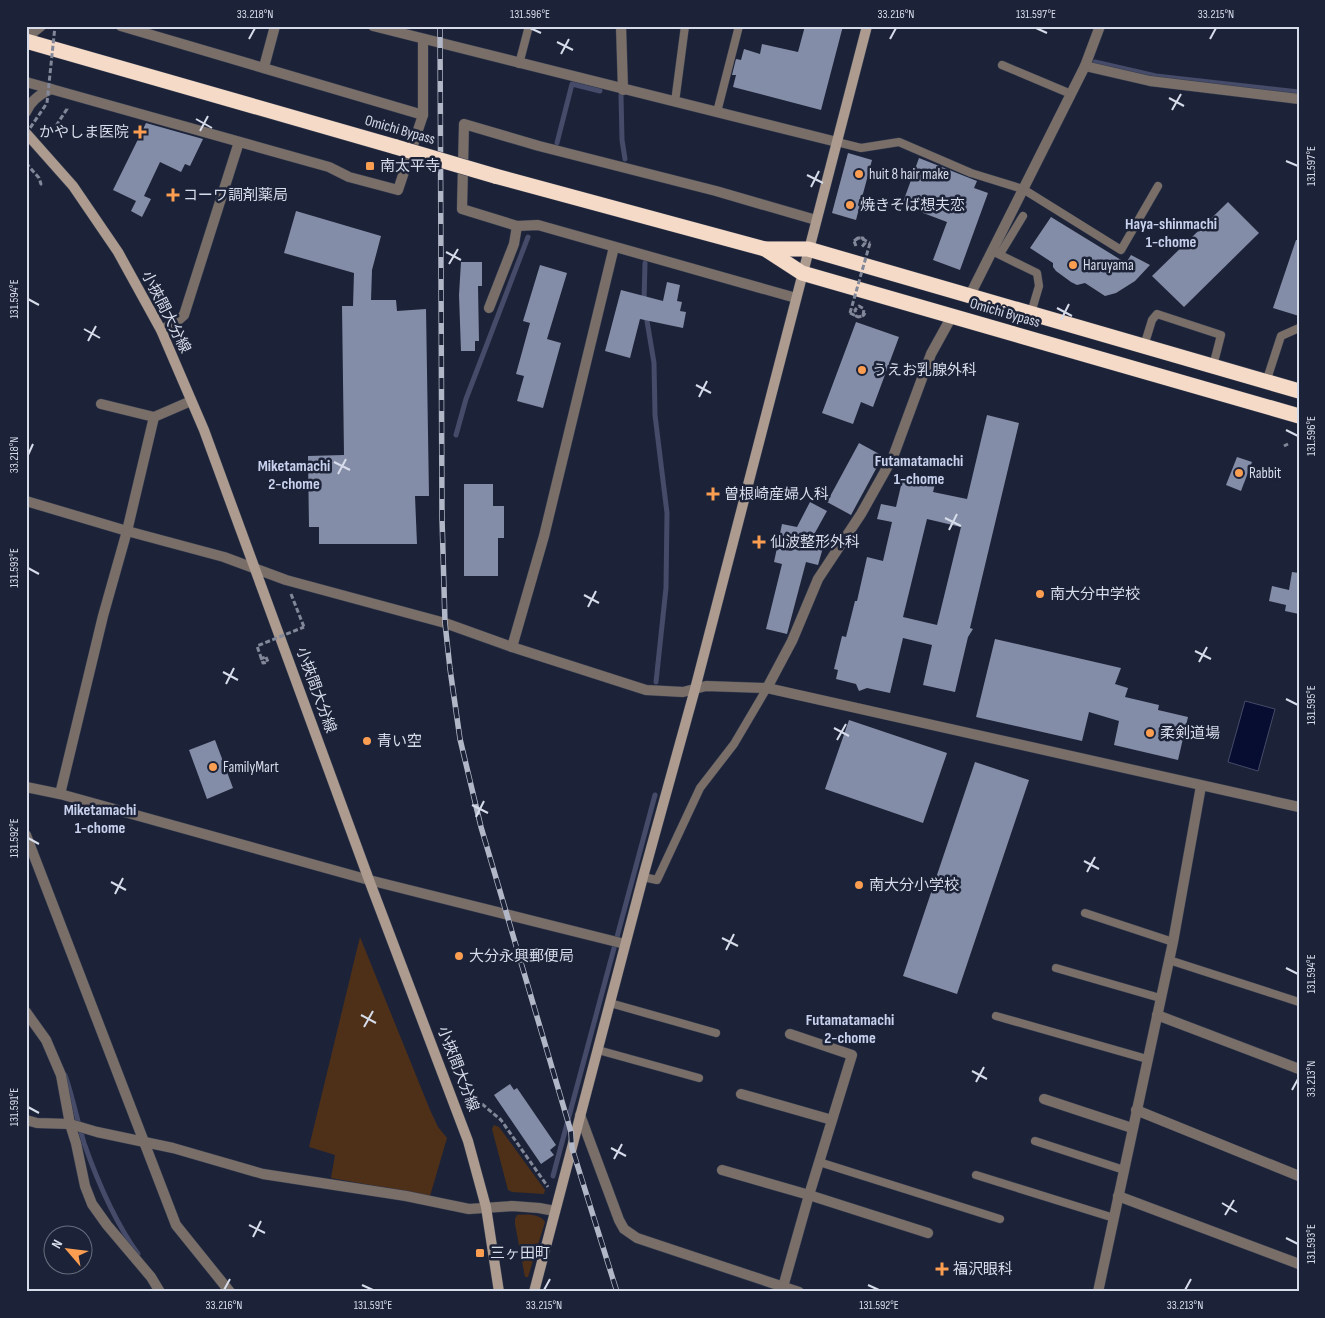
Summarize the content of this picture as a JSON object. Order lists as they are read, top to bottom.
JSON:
{
  "streets": {
    "highway": ["Omichi Bypass"],
    "street": ["小挾間大分線"]
  },
  "districts": [
    "Haya-shinmachi 1-chome",
    "Futamatamachi 1-chome",
    "Miketamachi 2-chome",
    "Miketamachi 1-chome",
    "Futamatamachi 2-chome"
  ],
  "places": {
    "health": [
      "かやしま医院",
      "コーワ調剤薬局",
      "曽根崎産婦人科",
      "仙波整形外科",
      "福沢眼科"
    ],
    "transit": ["南太平寺", "三ヶ田町"],
    "other": [
      "huit 8 hair make",
      "焼きそば想夫恋",
      "Haruyama",
      "うえお乳腺外科",
      "Rabbit",
      "南大分中学校",
      "柔剣道場",
      "青い空",
      "FamilyMart",
      "南大分小学校",
      "大分永興郵便局"
    ]
  },
  "north": "top left",
  "coordinates": [
    "33.218°N",
    "131.596°E",
    "33.216°N",
    "131.597°E",
    "33.215°N",
    "131.594°E",
    "131.593°E",
    "131.595°E",
    "131.592°E",
    "33.213°N",
    "131.591°E"
  ]
}
